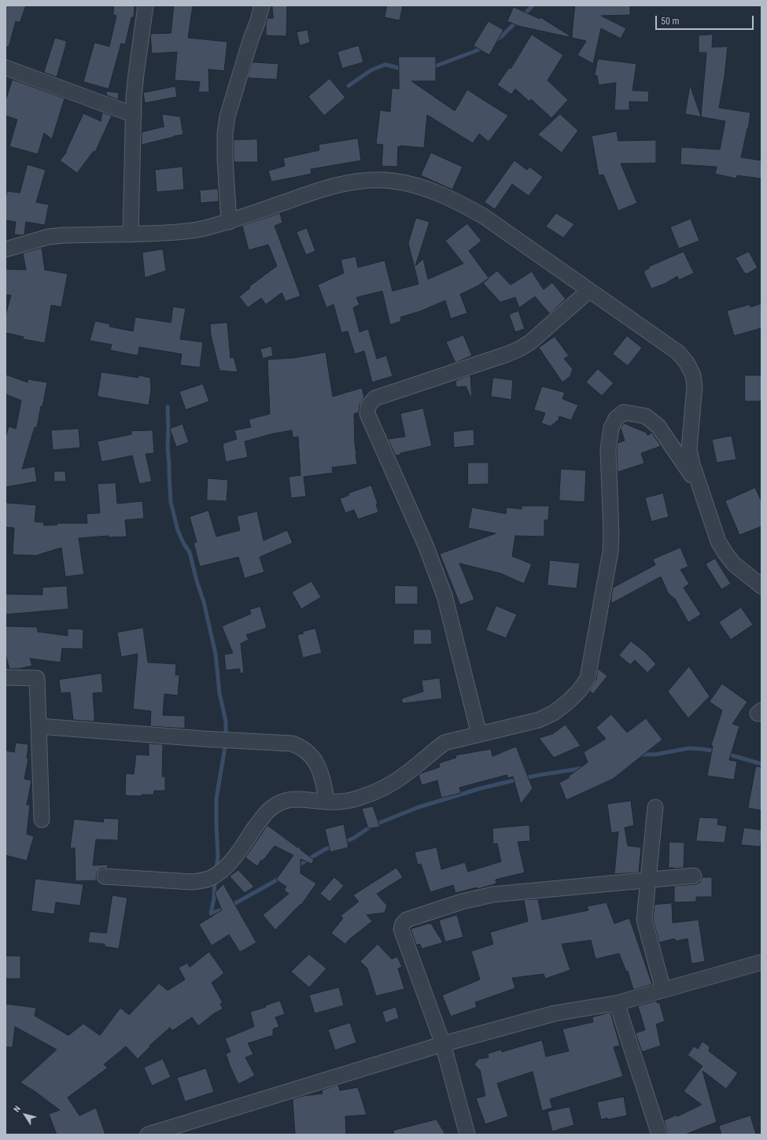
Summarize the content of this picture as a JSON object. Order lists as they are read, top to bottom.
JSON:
{
  "scale_bar": "50 m",
  "north": "top left"
}
